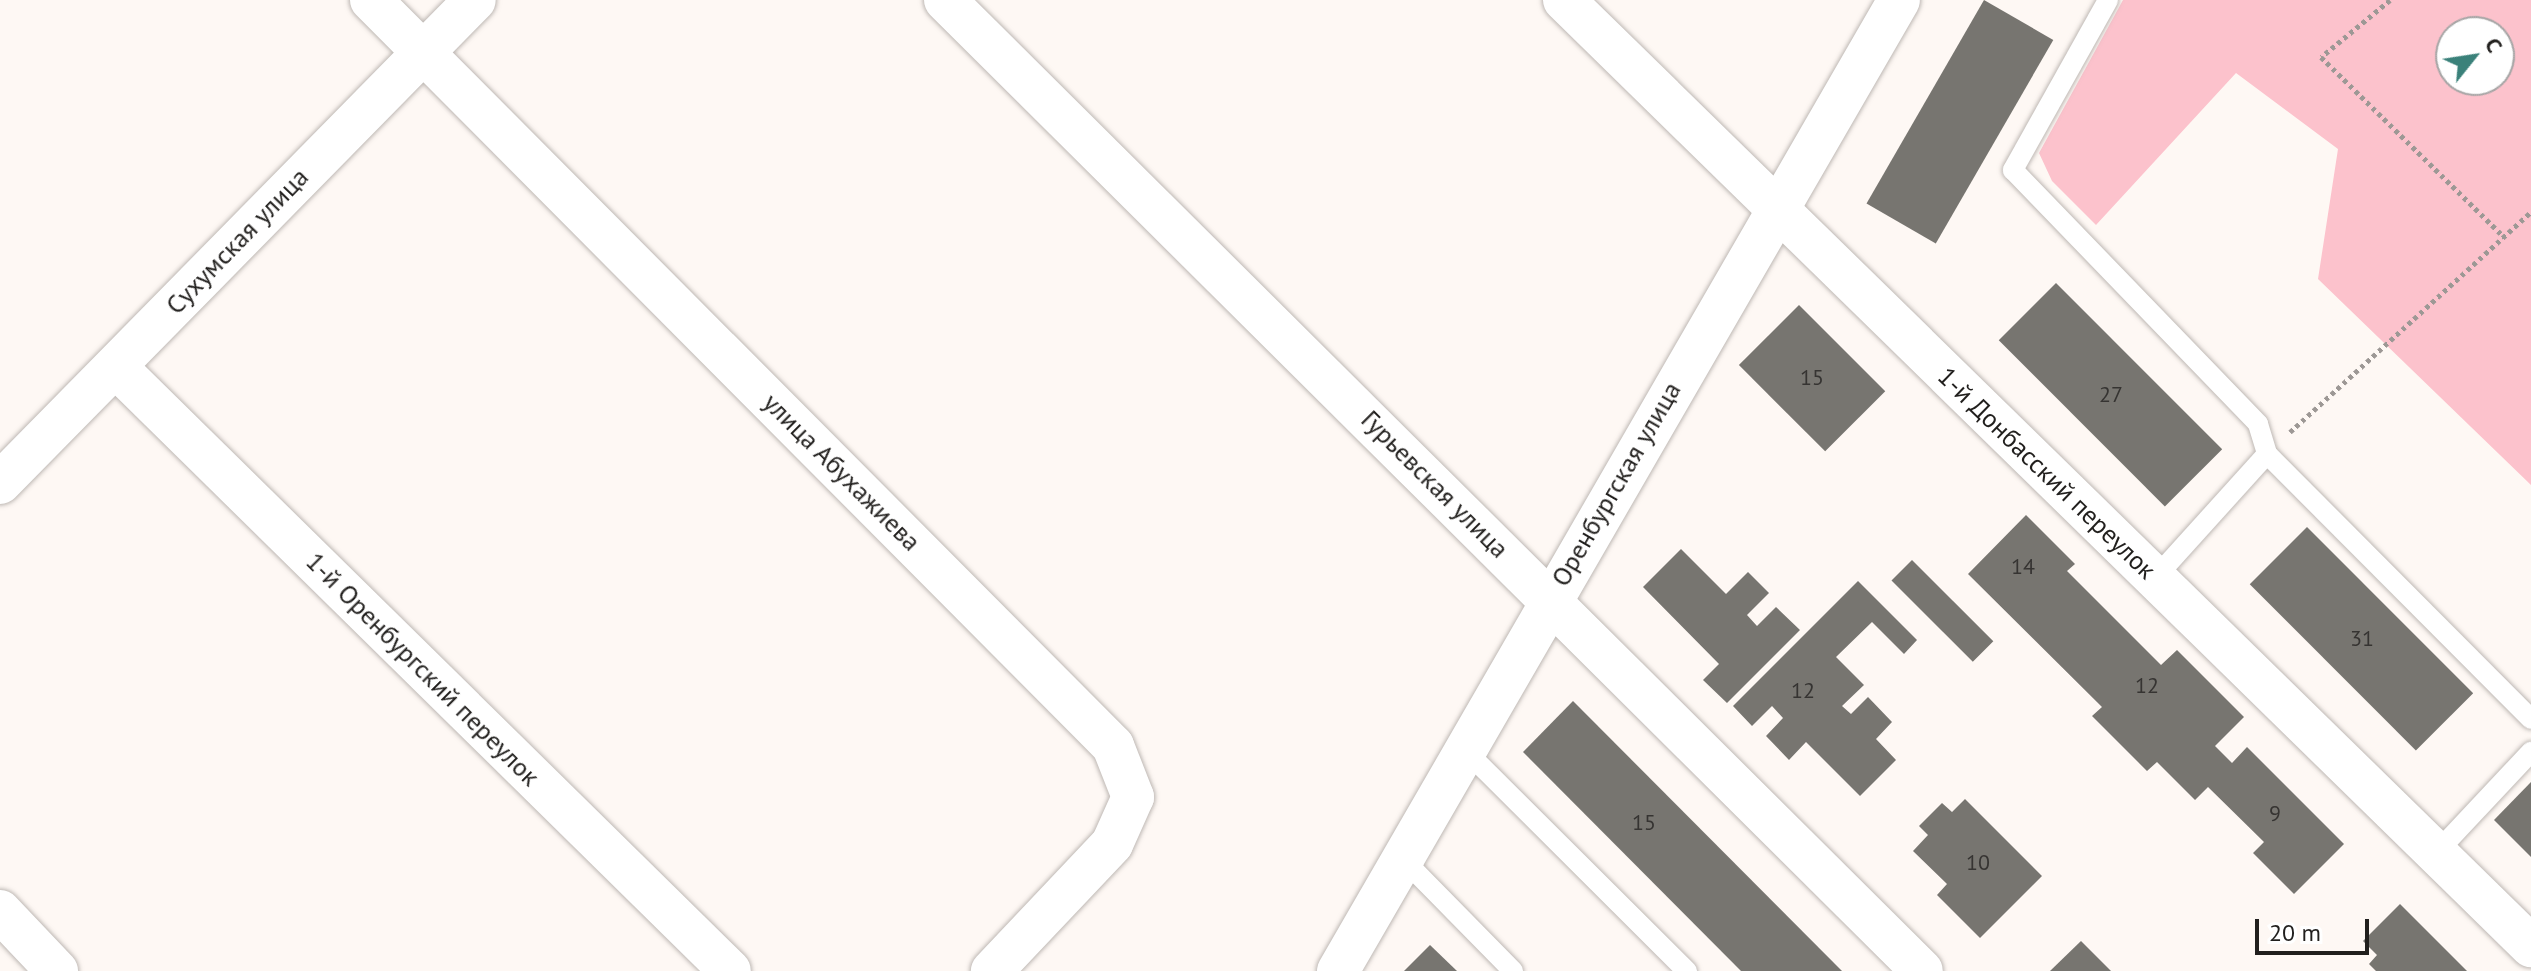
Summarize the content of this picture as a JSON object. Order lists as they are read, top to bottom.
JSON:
{
  "streets": {
    "street": [
      "Сухумская улица",
      "улица Абухажиева",
      "1-й Донбасский переулок",
      "Гурьевская улица",
      "Оренбургская улица",
      "1-й Оренбургский переулок"
    ]
  },
  "crossings": [
    ["Сухумская улица", "улица Абухажиева"],
    ["Сухумская улица", "1-й Оренбургский переулок"],
    ["1-й Донбасский переулок", "Оренбургская улица"],
    ["Гурьевская улица", "Оренбургская улица"]
  ],
  "house_numbers": [
    "15",
    "27",
    "14",
    "31",
    "12",
    "12",
    "9",
    "15",
    "10"
  ],
  "scale_bar": "20 m",
  "north": "top right"
}
